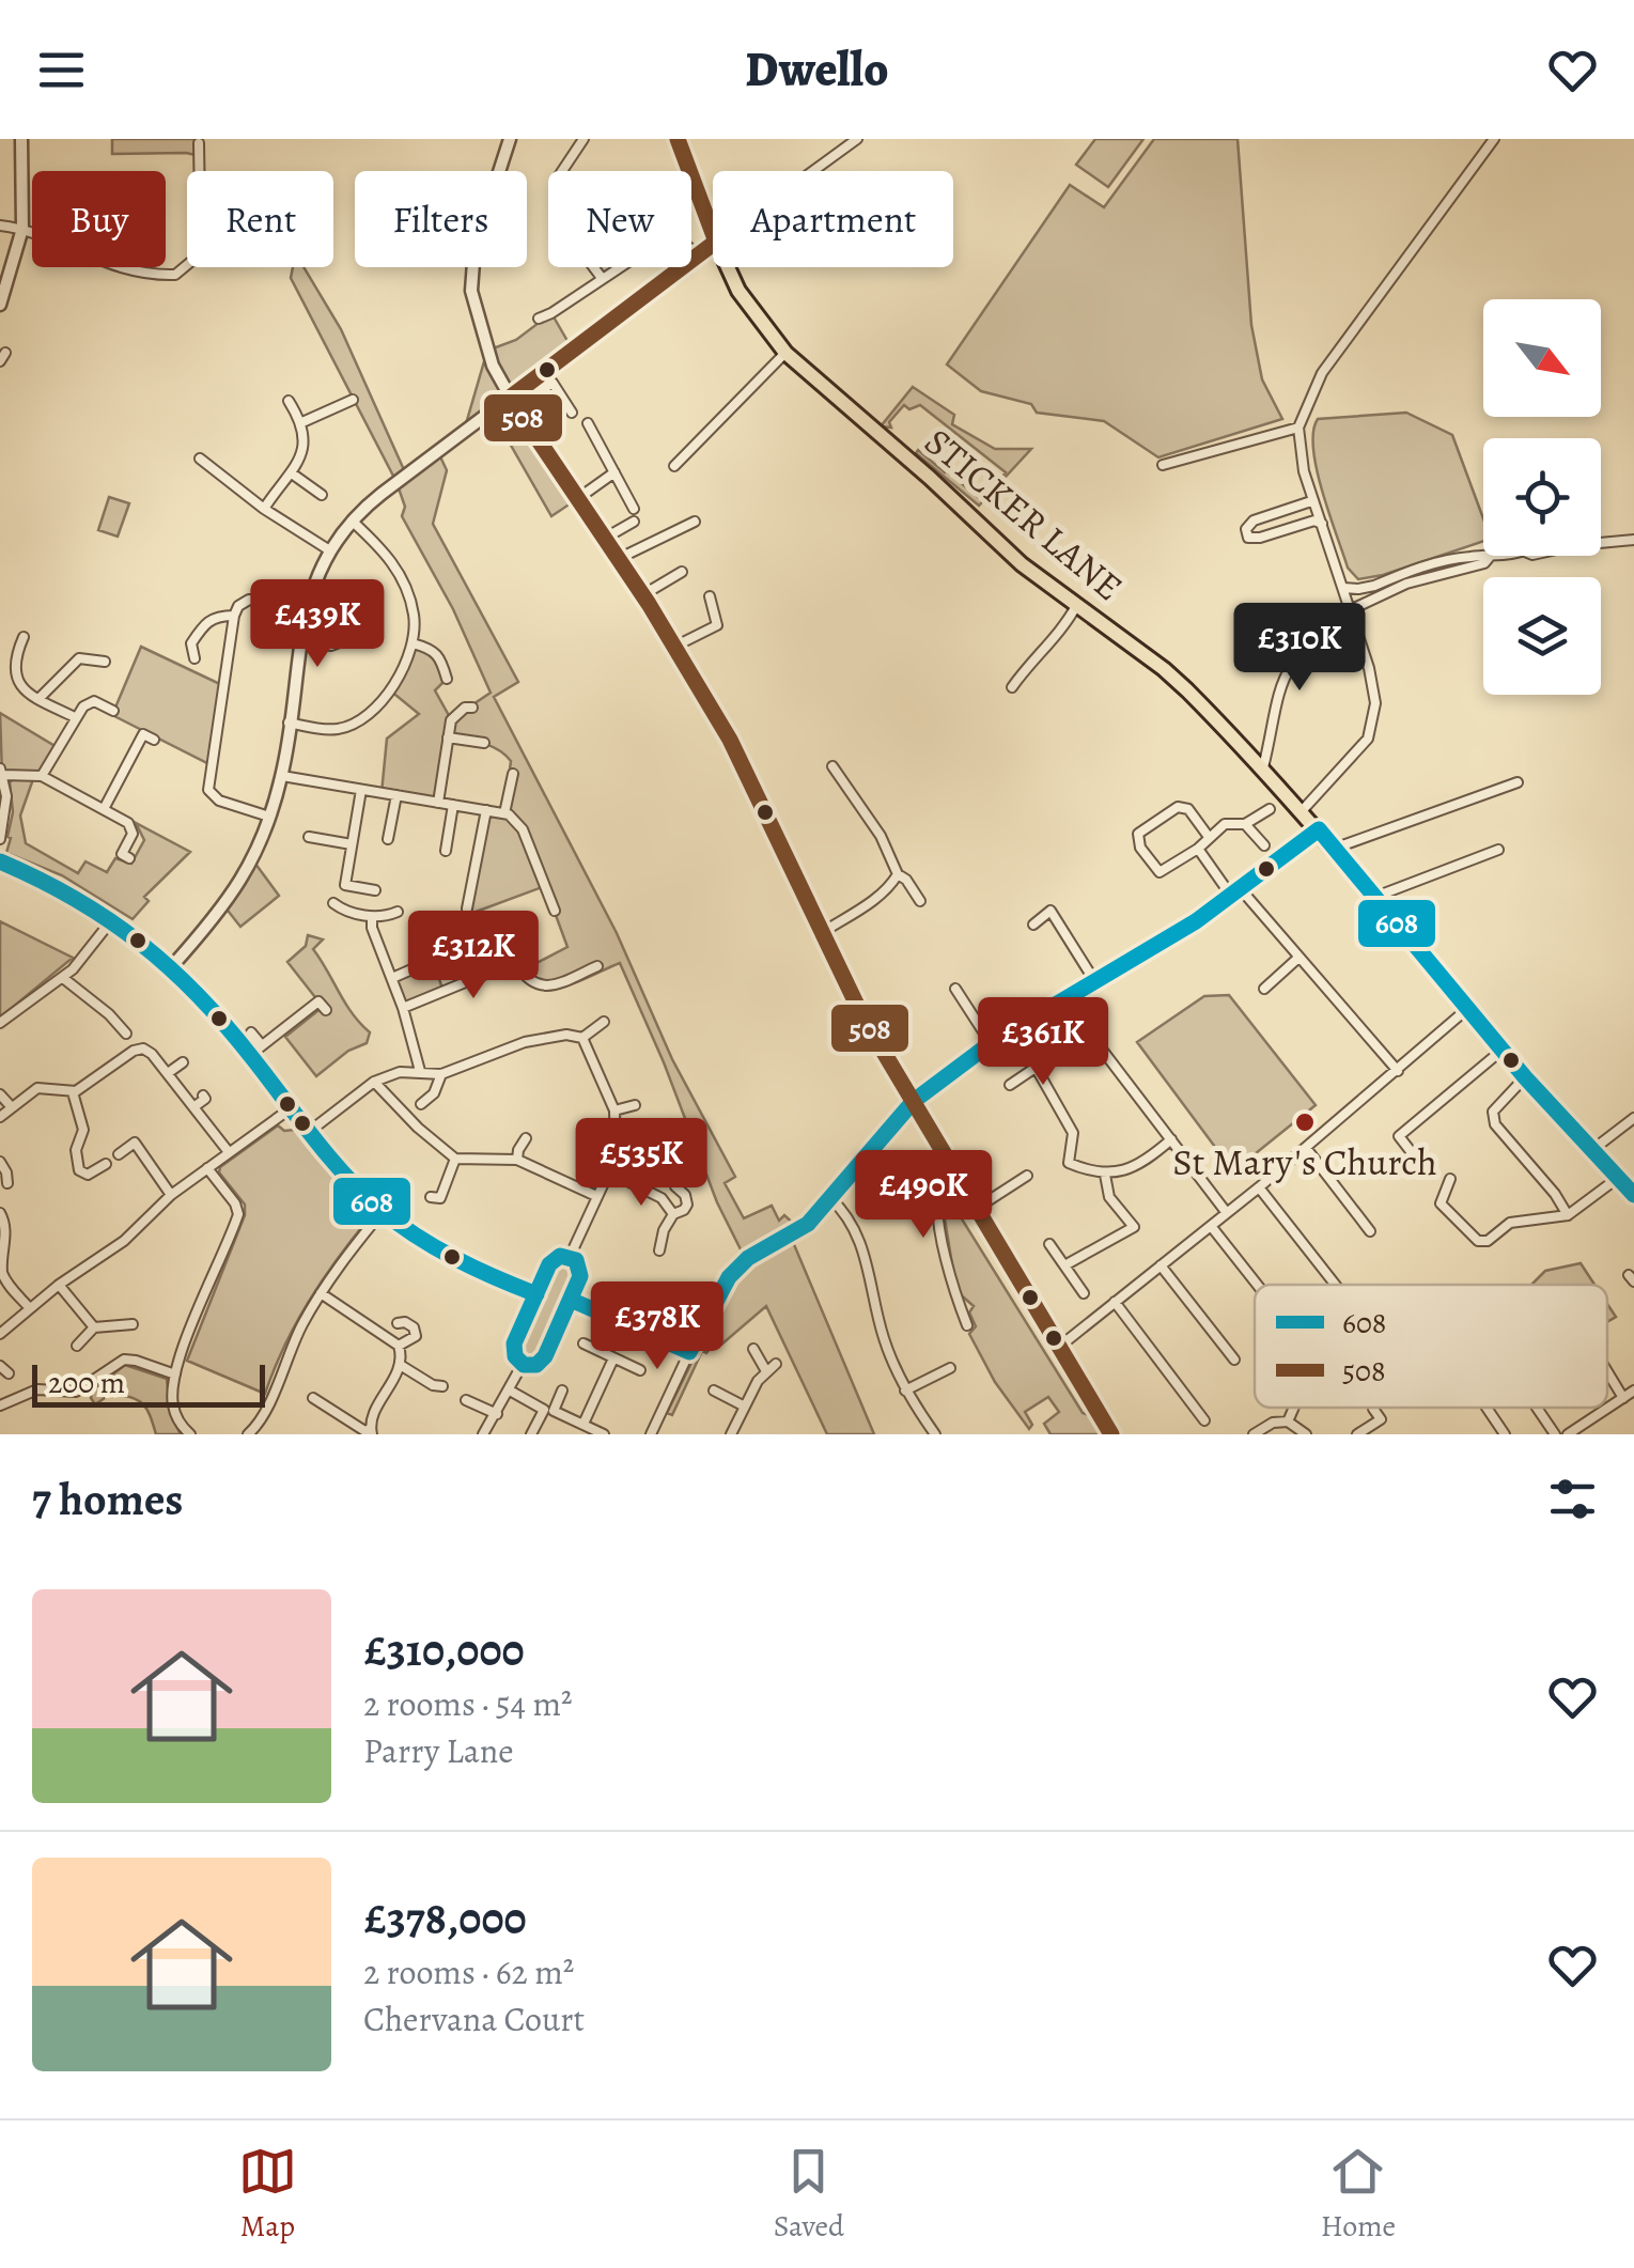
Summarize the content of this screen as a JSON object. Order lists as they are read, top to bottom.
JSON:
{
  "streets": {
    "highway": ["STICKER LANE"]
  },
  "places": ["St Mary's Church"],
  "lines": ["transit line 508", "transit line 608"],
  "legend": ["608", "508"],
  "scale_bar": "200 m",
  "north": "bottom right",
  "page": {
    "header": "Dwello",
    "chip": [
      "Buy",
      "Rent",
      "Filters",
      "New",
      "Apartment"
    ],
    "price": [
      "£439K",
      "£310K",
      "£312K",
      "£361K",
      "£535K",
      "£490K",
      "£378K"
    ],
    "scale": "200 m",
    "heading": "7 homes",
    "list": [
      {
        "name": "£310,000",
        "note": "2 rooms · 54 m² · Parry Lane"
      },
      {
        "name": "£378,000",
        "note": "2 rooms · 62 m² · Chervana Court"
      }
    ],
    "tabs": ["Map", "Saved", "Home"]
  }
}
